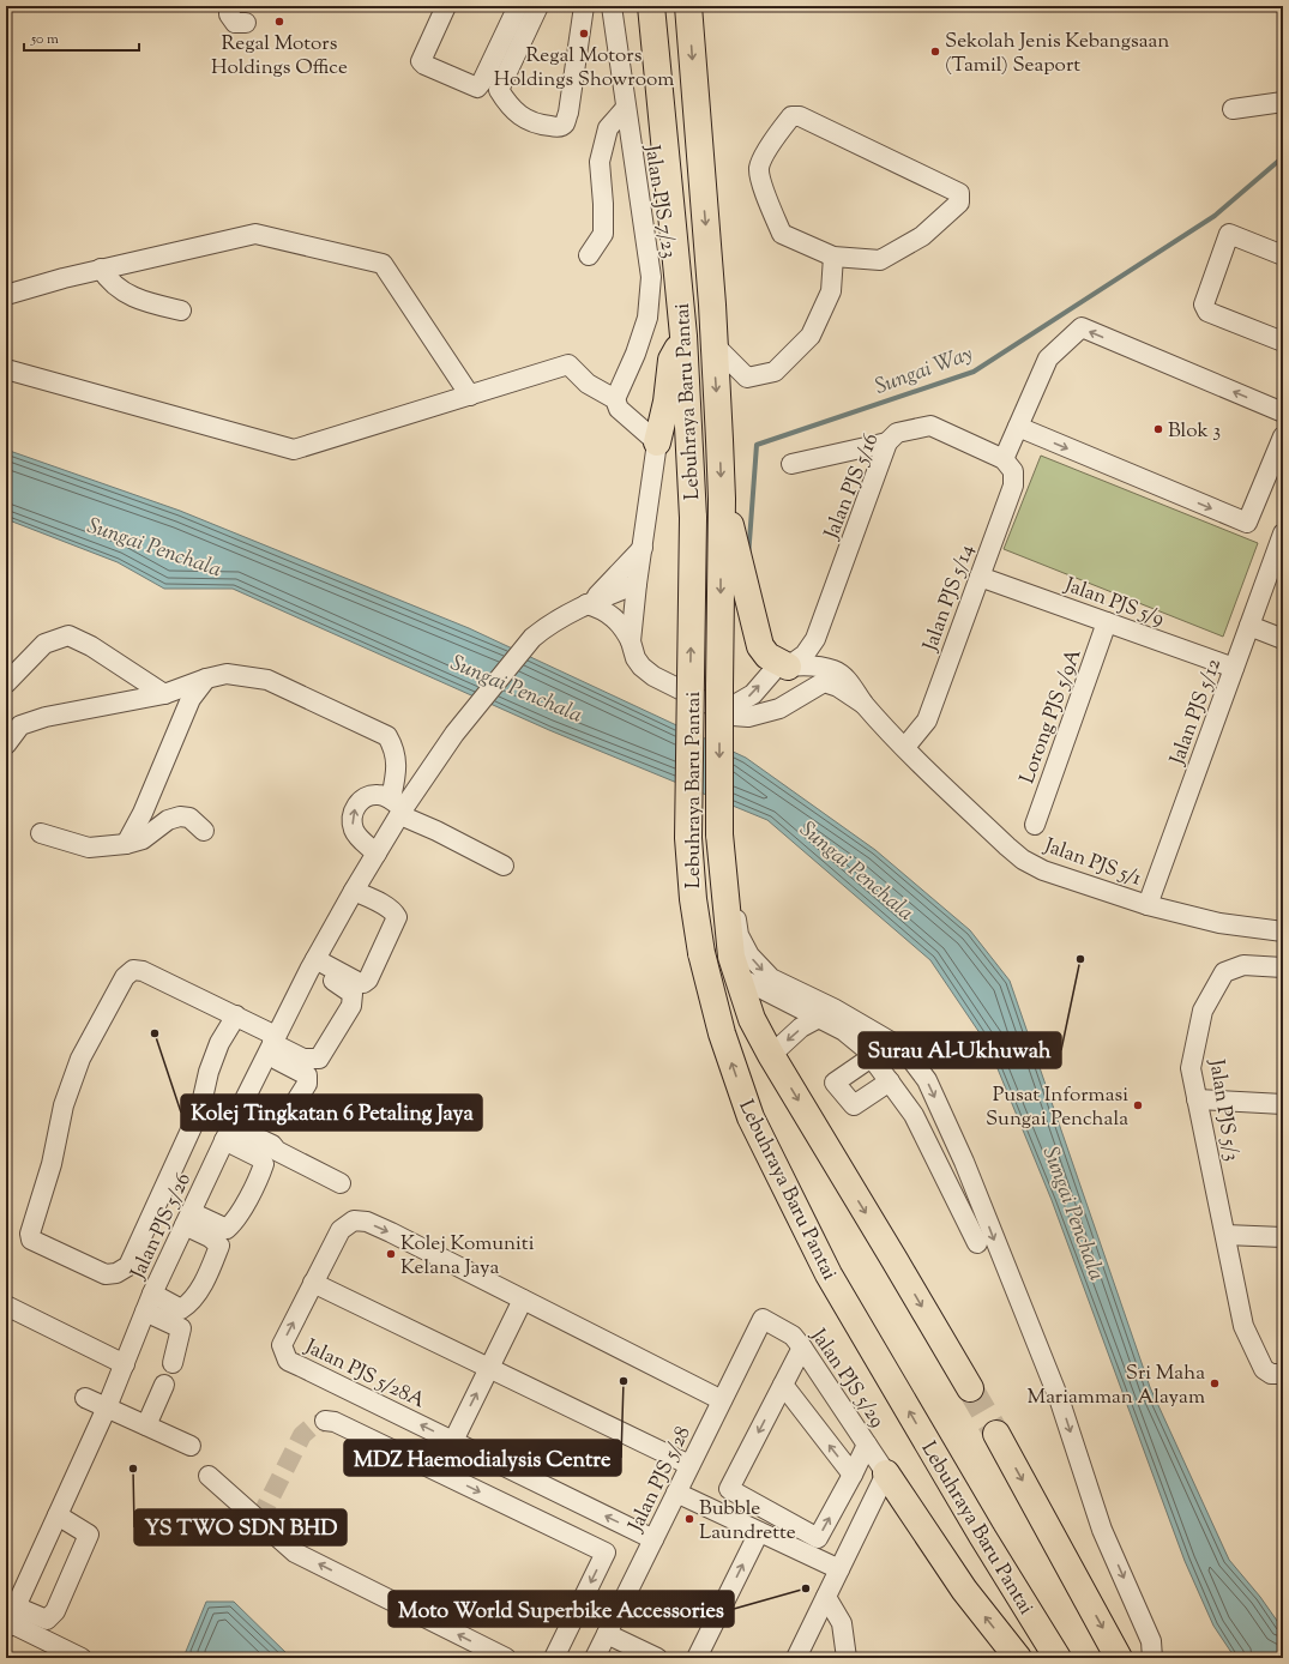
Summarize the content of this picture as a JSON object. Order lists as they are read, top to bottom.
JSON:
{
  "streets": {
    "highway": ["Lebuhraya Baru Pantai"],
    "street": [
      "Jalan PJS 7/23",
      "Jalan PJS 5/16",
      "Jalan PJS 5/14",
      "Jalan PJS 5/9",
      "Jalan PJS 5/12",
      "Lorong PJS 5/9A",
      "Jalan PJS 5/1",
      "Jalan PJS 5/3",
      "Jalan PJS 5/26",
      "Jalan PJS 5/28A",
      "Jalan PJS 5/29",
      "Jalan PJS 5/28"
    ]
  },
  "crossings": [
    ["Jalan PJS 5/16", "Jalan PJS 5/14"],
    ["Jalan PJS 5/14", "Jalan PJS 5/9"],
    ["Jalan PJS 5/14", "Jalan PJS 5/1"],
    ["Jalan PJS 5/9", "Jalan PJS 5/12"],
    ["Jalan PJS 5/9", "Lorong PJS 5/9A"],
    ["Jalan PJS 5/12", "Jalan PJS 5/1"],
    ["Jalan PJS 5/28A", "Jalan PJS 5/28"],
    ["Jalan PJS 5/29", "Jalan PJS 5/28"]
  ],
  "water": ["Sungai Way", "Sungai Penchala"],
  "places": [
    "Regal Motors Holdings Office",
    "Regal Motors Holdings Showroom",
    "Sekolah Jenis Kebangsaan (Tamil) Seaport",
    "Blok 3",
    "Surau Al-Ukhuwah",
    "Kolej Tingkatan 6 Petaling Jaya",
    "Pusat Informasi Sungai Penchala",
    "Kolej Komuniti Kelana Jaya",
    "MDZ Haemodialysis Centre",
    "Sri Maha Mariamman Alayam",
    "YS TWO SDN BHD",
    "Bubble Laundrette",
    "Moto World Superbike Accessories"
  ],
  "scale_bar": "50 m"
}
